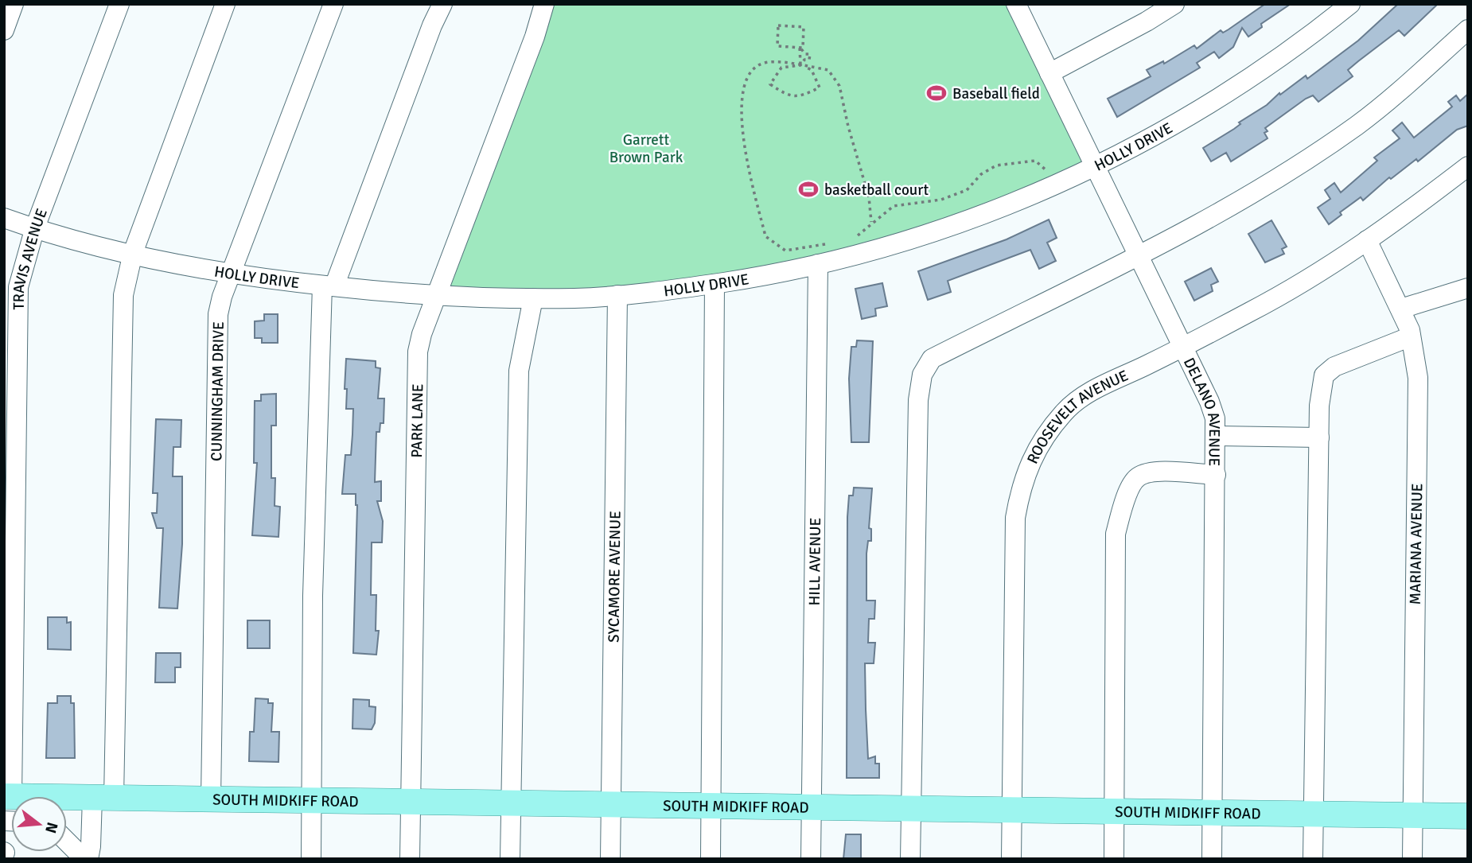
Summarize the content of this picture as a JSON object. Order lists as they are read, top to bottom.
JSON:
{
  "streets": {
    "main road": ["SOUTH MIDKIFF ROAD"],
    "street": [
      "HOLLY DRIVE",
      "TRAVIS AVENUE",
      "CUNNINGHAM DRIVE",
      "DELANO AVENUE",
      "ROOSEVELT AVENUE",
      "PARK LANE",
      "MARIANA AVENUE",
      "HILL AVENUE",
      "SYCAMORE AVENUE"
    ]
  },
  "crossings": [
    ["HOLLY DRIVE", "TRAVIS AVENUE"],
    ["HOLLY DRIVE", "CUNNINGHAM DRIVE"],
    ["HOLLY DRIVE", "DELANO AVENUE"],
    ["HOLLY DRIVE", "PARK LANE"],
    ["HOLLY DRIVE", "HILL AVENUE"],
    ["HOLLY DRIVE", "SYCAMORE AVENUE"],
    ["CUNNINGHAM DRIVE", "SOUTH MIDKIFF ROAD"],
    ["DELANO AVENUE", "ROOSEVELT AVENUE"],
    ["DELANO AVENUE", "SOUTH MIDKIFF ROAD"],
    ["ROOSEVELT AVENUE", "MARIANA AVENUE"],
    ["ROOSEVELT AVENUE", "SOUTH MIDKIFF ROAD"],
    ["PARK LANE", "SOUTH MIDKIFF ROAD"],
    ["MARIANA AVENUE", "SOUTH MIDKIFF ROAD"],
    ["HILL AVENUE", "SOUTH MIDKIFF ROAD"],
    ["SYCAMORE AVENUE", "SOUTH MIDKIFF ROAD"]
  ],
  "parks": ["Garrett Brown Park"],
  "places": {
    "sports": ["Baseball field", "basketball court"]
  },
  "north": "right"
}
